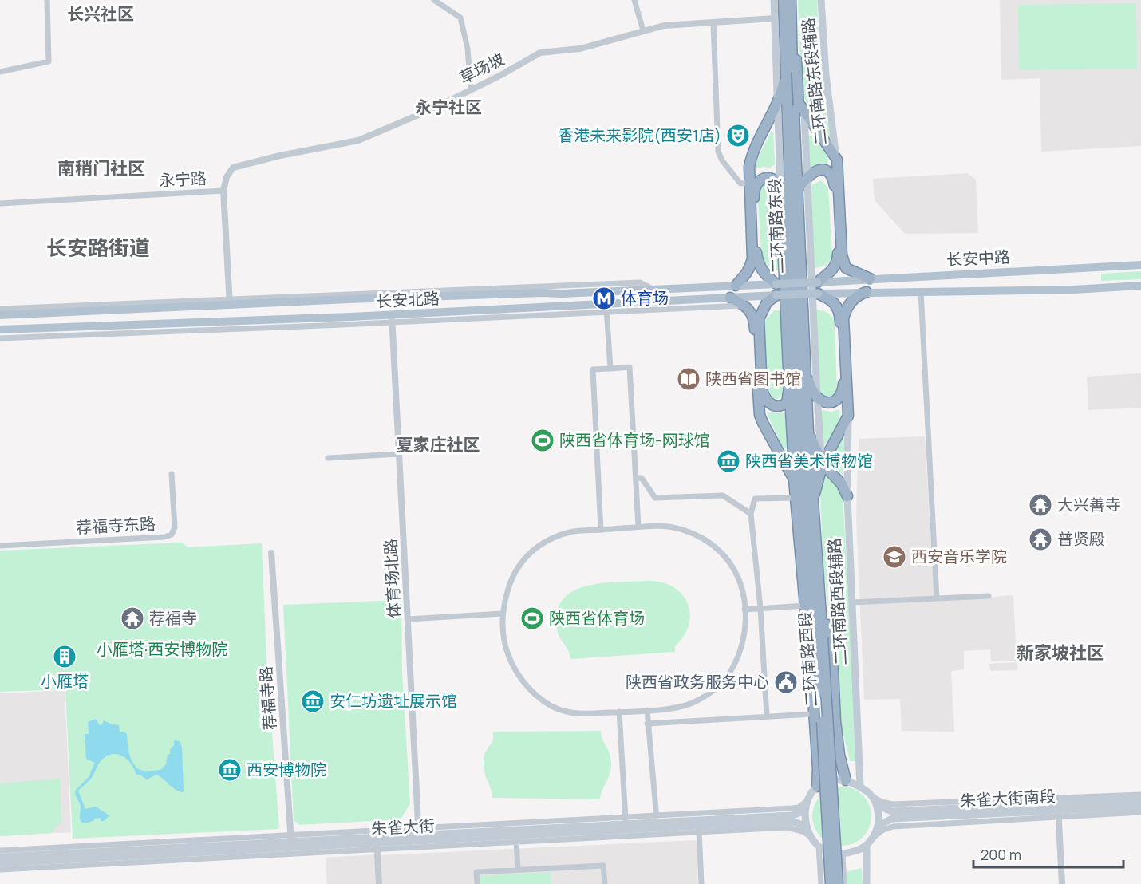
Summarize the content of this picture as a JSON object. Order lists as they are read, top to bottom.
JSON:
{
  "streets": {
    "highway": ["二环南路东段", "二环南路西段"],
    "main road": [
      "二环南路东段辅路",
      "长安中路",
      "长安北路",
      "二环南路西段辅路",
      "朱雀大街南段",
      "朱雀大街"
    ],
    "street": [
      "草场坡",
      "永宁路",
      "荐福寺东路",
      "体育场北路",
      "荐福寺路"
    ]
  },
  "crossings": [
    ["草场坡", "永宁路"],
    ["草场坡", "长安北路"],
    ["二环南路东段", "二环南路西段"],
    ["长安中路", "长安北路"],
    ["长安北路", "体育场北路"],
    ["体育场北路", "朱雀大街"],
    ["二环南路西段辅路", "朱雀大街南段"],
    ["二环南路西段辅路", "朱雀大街"],
    ["荐福寺路", "朱雀大街"],
    ["朱雀大街南段", "朱雀大街"]
  ],
  "districts": [
    "长兴社区",
    "永宁社区",
    "南稍门社区",
    "长安路街道",
    "夏家庄社区",
    "新家坡社区"
  ],
  "parks": ["小雁塔·西安博物院"],
  "places": {
    "theatre": ["香港未来影院(西安1店)"],
    "metro station": ["体育场"],
    "library": ["陕西省图书馆"],
    "sports": ["陕西省体育场-网球馆", "陕西省体育场"],
    "museum": ["陕西省美术博物馆", "安仁坊遗址展示馆", "西安博物院"],
    "temple": ["大兴善寺", "普贤殿", "荐福寺"],
    "school or university": ["西安音乐学院"],
    "building": ["小雁塔"],
    "public building": ["陕西省政务服务中心"]
  },
  "scale_bar": "200 m"
}
